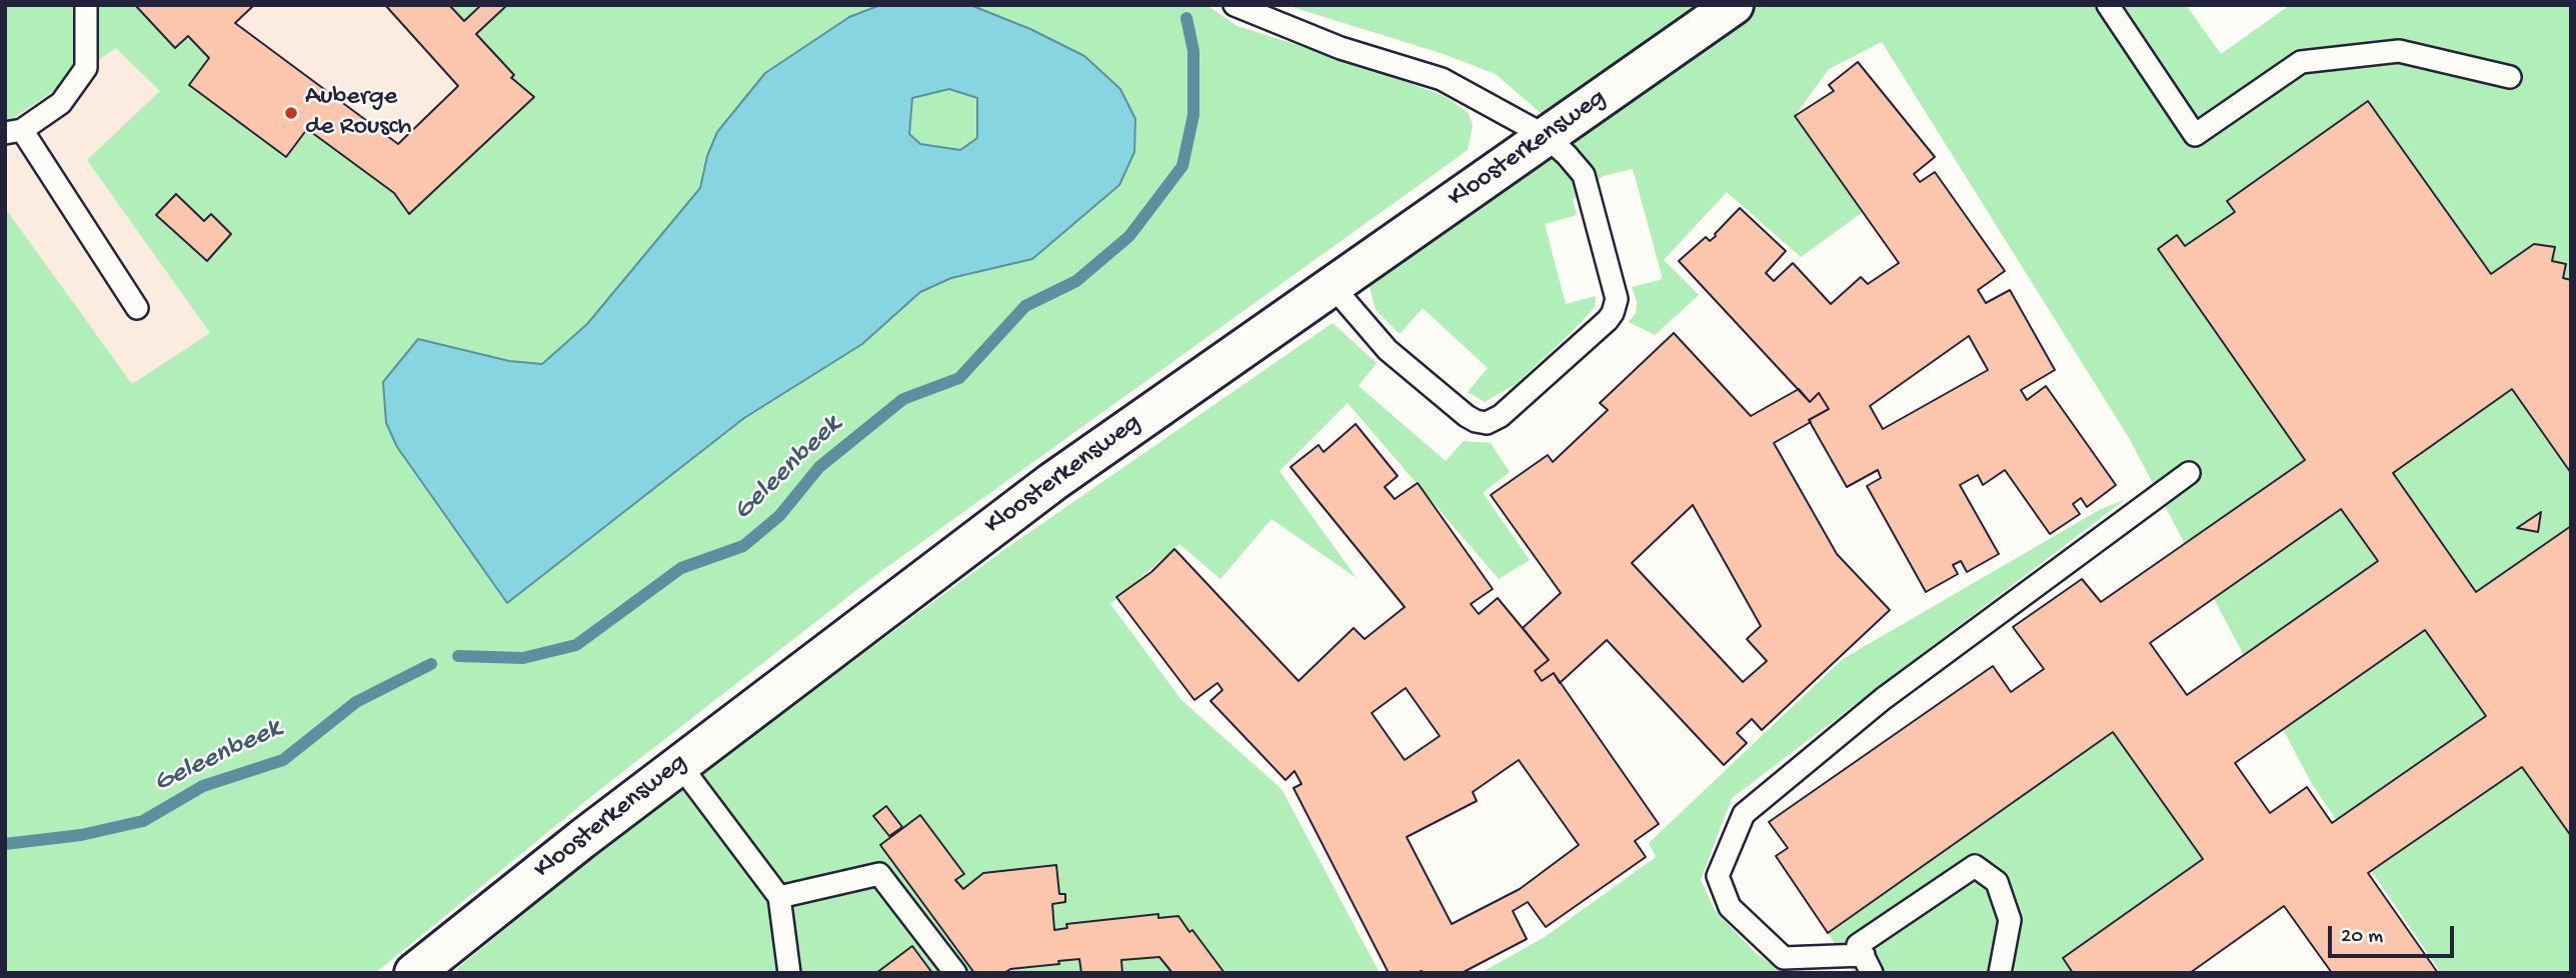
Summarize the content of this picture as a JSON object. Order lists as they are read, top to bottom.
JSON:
{
  "streets": {
    "street": ["Kloosterkensweg"]
  },
  "water": ["Geleenbeek"],
  "places": ["Auberge de Rousch"],
  "scale_bar": "20 m"
}
